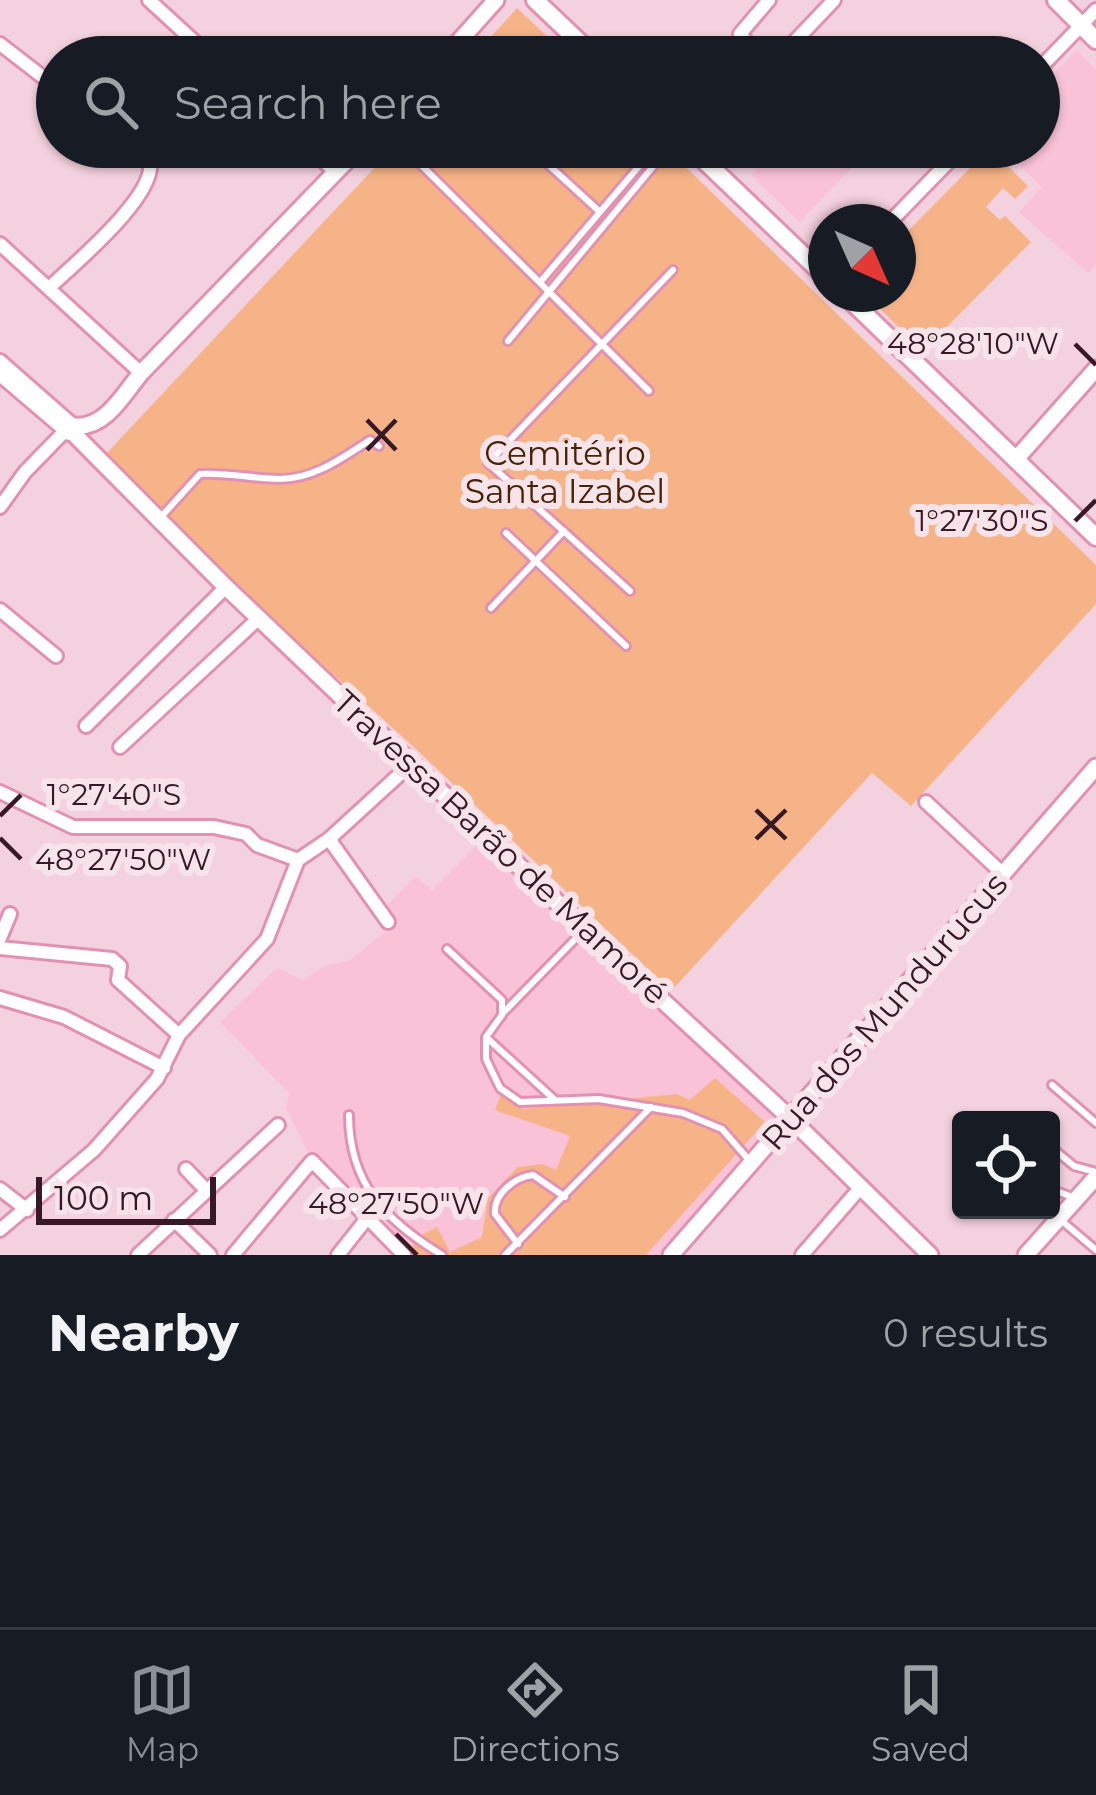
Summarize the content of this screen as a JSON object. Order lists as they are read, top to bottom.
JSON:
{
  "streets": {
    "street": ["Travessa Barão de Mamoré", "Rua dos Mundurucus"]
  },
  "crossings": [
    ["Travessa Barão de Mamoré", "Rua dos Mundurucus"]
  ],
  "parks": ["Cemitério Santa Izabel"],
  "scale_bar": "100 m",
  "north": "bottom right",
  "page": {
    "search": "Search here",
    "scale": "100 m",
    "heading": ["Nearby", "0 results"],
    "nav": ["Map", "Directions", "Saved"]
  },
  "coordinates": [
    "48°28'10\"W",
    "1°27'30\"S",
    "1°27'40\"S",
    "48°27'50\"W"
  ]
}
